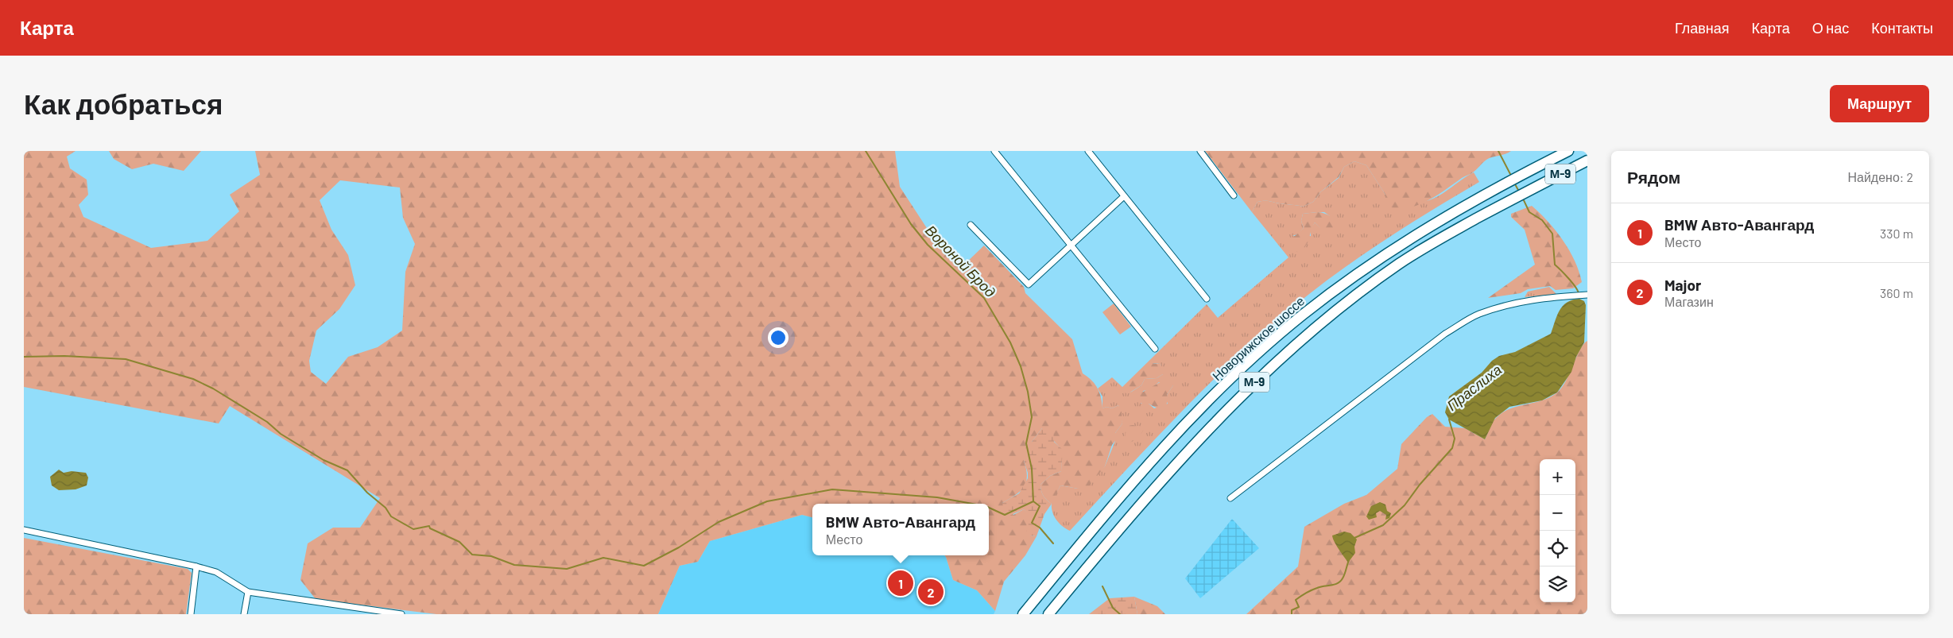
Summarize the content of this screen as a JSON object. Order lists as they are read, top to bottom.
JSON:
{
  "streets": {
    "highway": ["М-9", "Новорижское шоссе"]
  },
  "water": ["Вороной Брод", "Праслиха"],
  "page": {
    "header": "Карта",
    "nav": [
      "Главная",
      "Карта",
      "О нас",
      "Контакты"
    ],
    "buttons": "Маршрут",
    "title": "Как добраться",
    "heading": ["Рядом", "Найдено: 2"],
    "list": [
      {
        "mark": "1",
        "name": "BMW Авто-Авангард",
        "note": "Место",
        "value": "330 m"
      },
      {
        "mark": "2",
        "name": "Major",
        "note": "Магазин",
        "value": "360 m"
      }
    ],
    "map_buttons": ["+", "−"],
    "popup": ["BMW Авто-Авангард", "Место"],
    "pins": ["1", "2"]
  }
}
